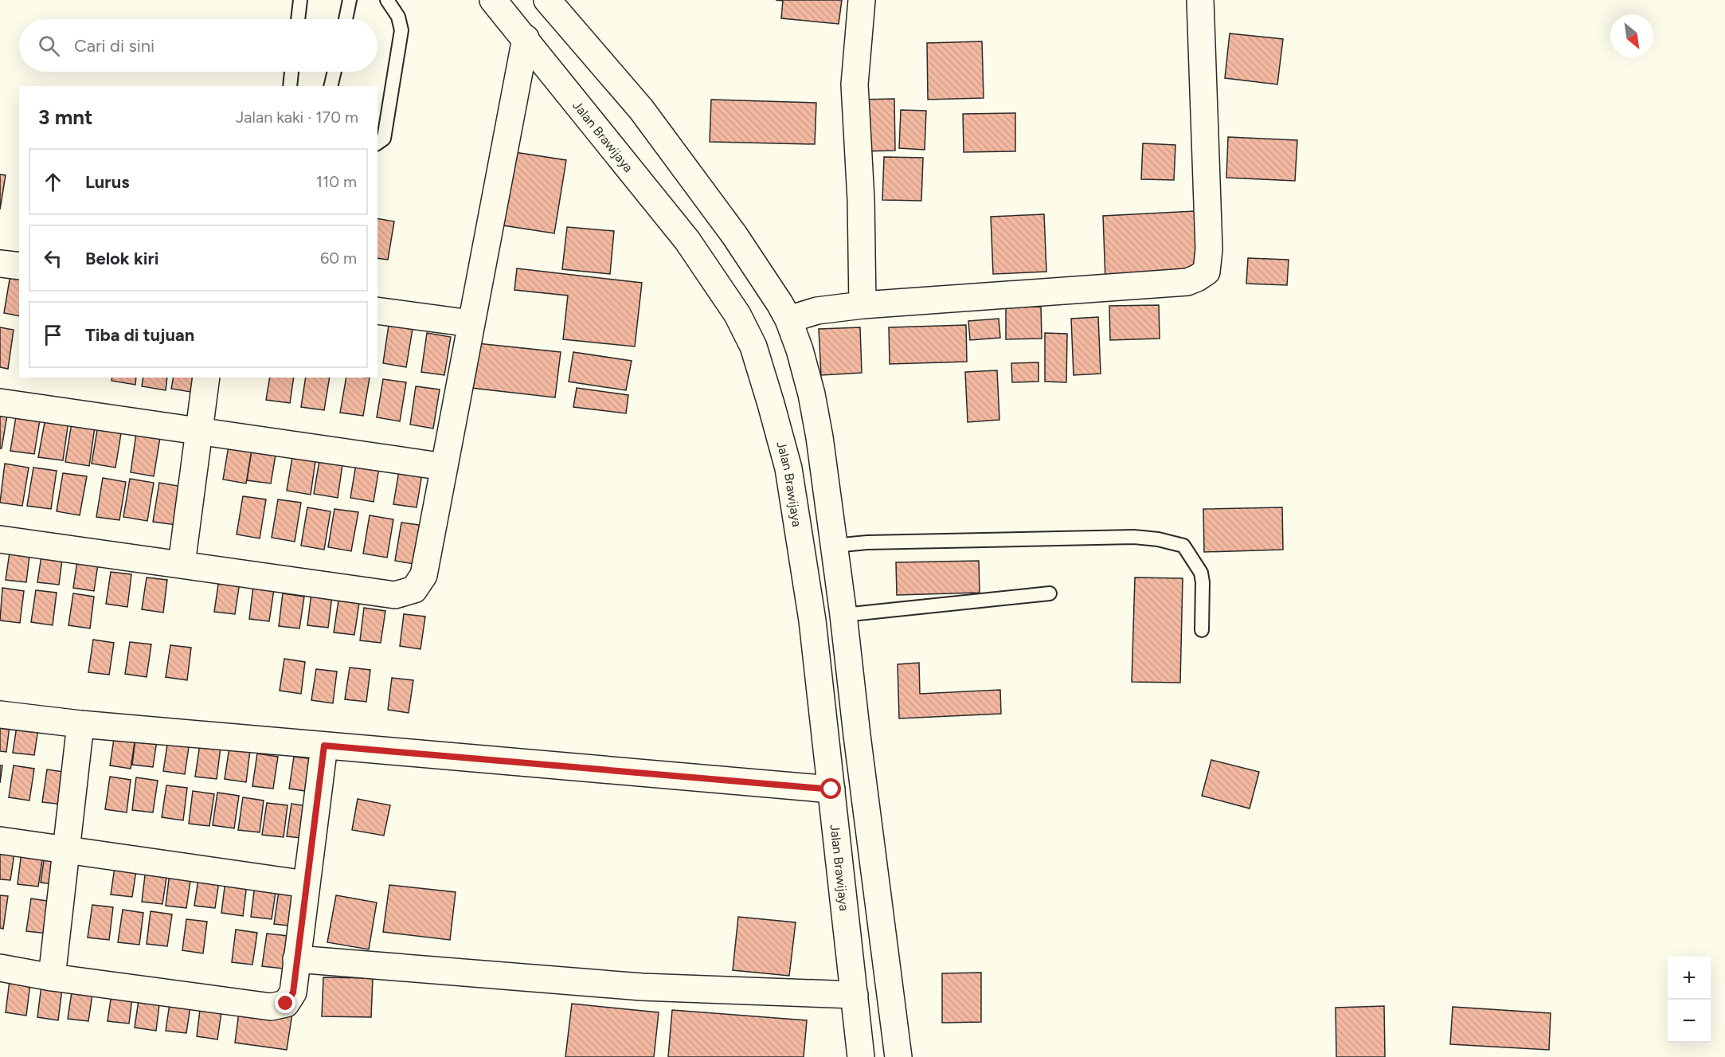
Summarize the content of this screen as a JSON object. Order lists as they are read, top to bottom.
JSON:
{
  "streets": {
    "main road": ["Jalan Brawijaya"]
  },
  "north": "bottom right",
  "page": {
    "search": "Cari di sini",
    "heading": ["3 mnt", "Jalan kaki · 170 m"],
    "list": [
      ["Lurus", "110 m"],
      ["Belok kiri", "60 m"],
      "Tiba di tujuan"
    ],
    "map_buttons": ["+", "−"]
  }
}
